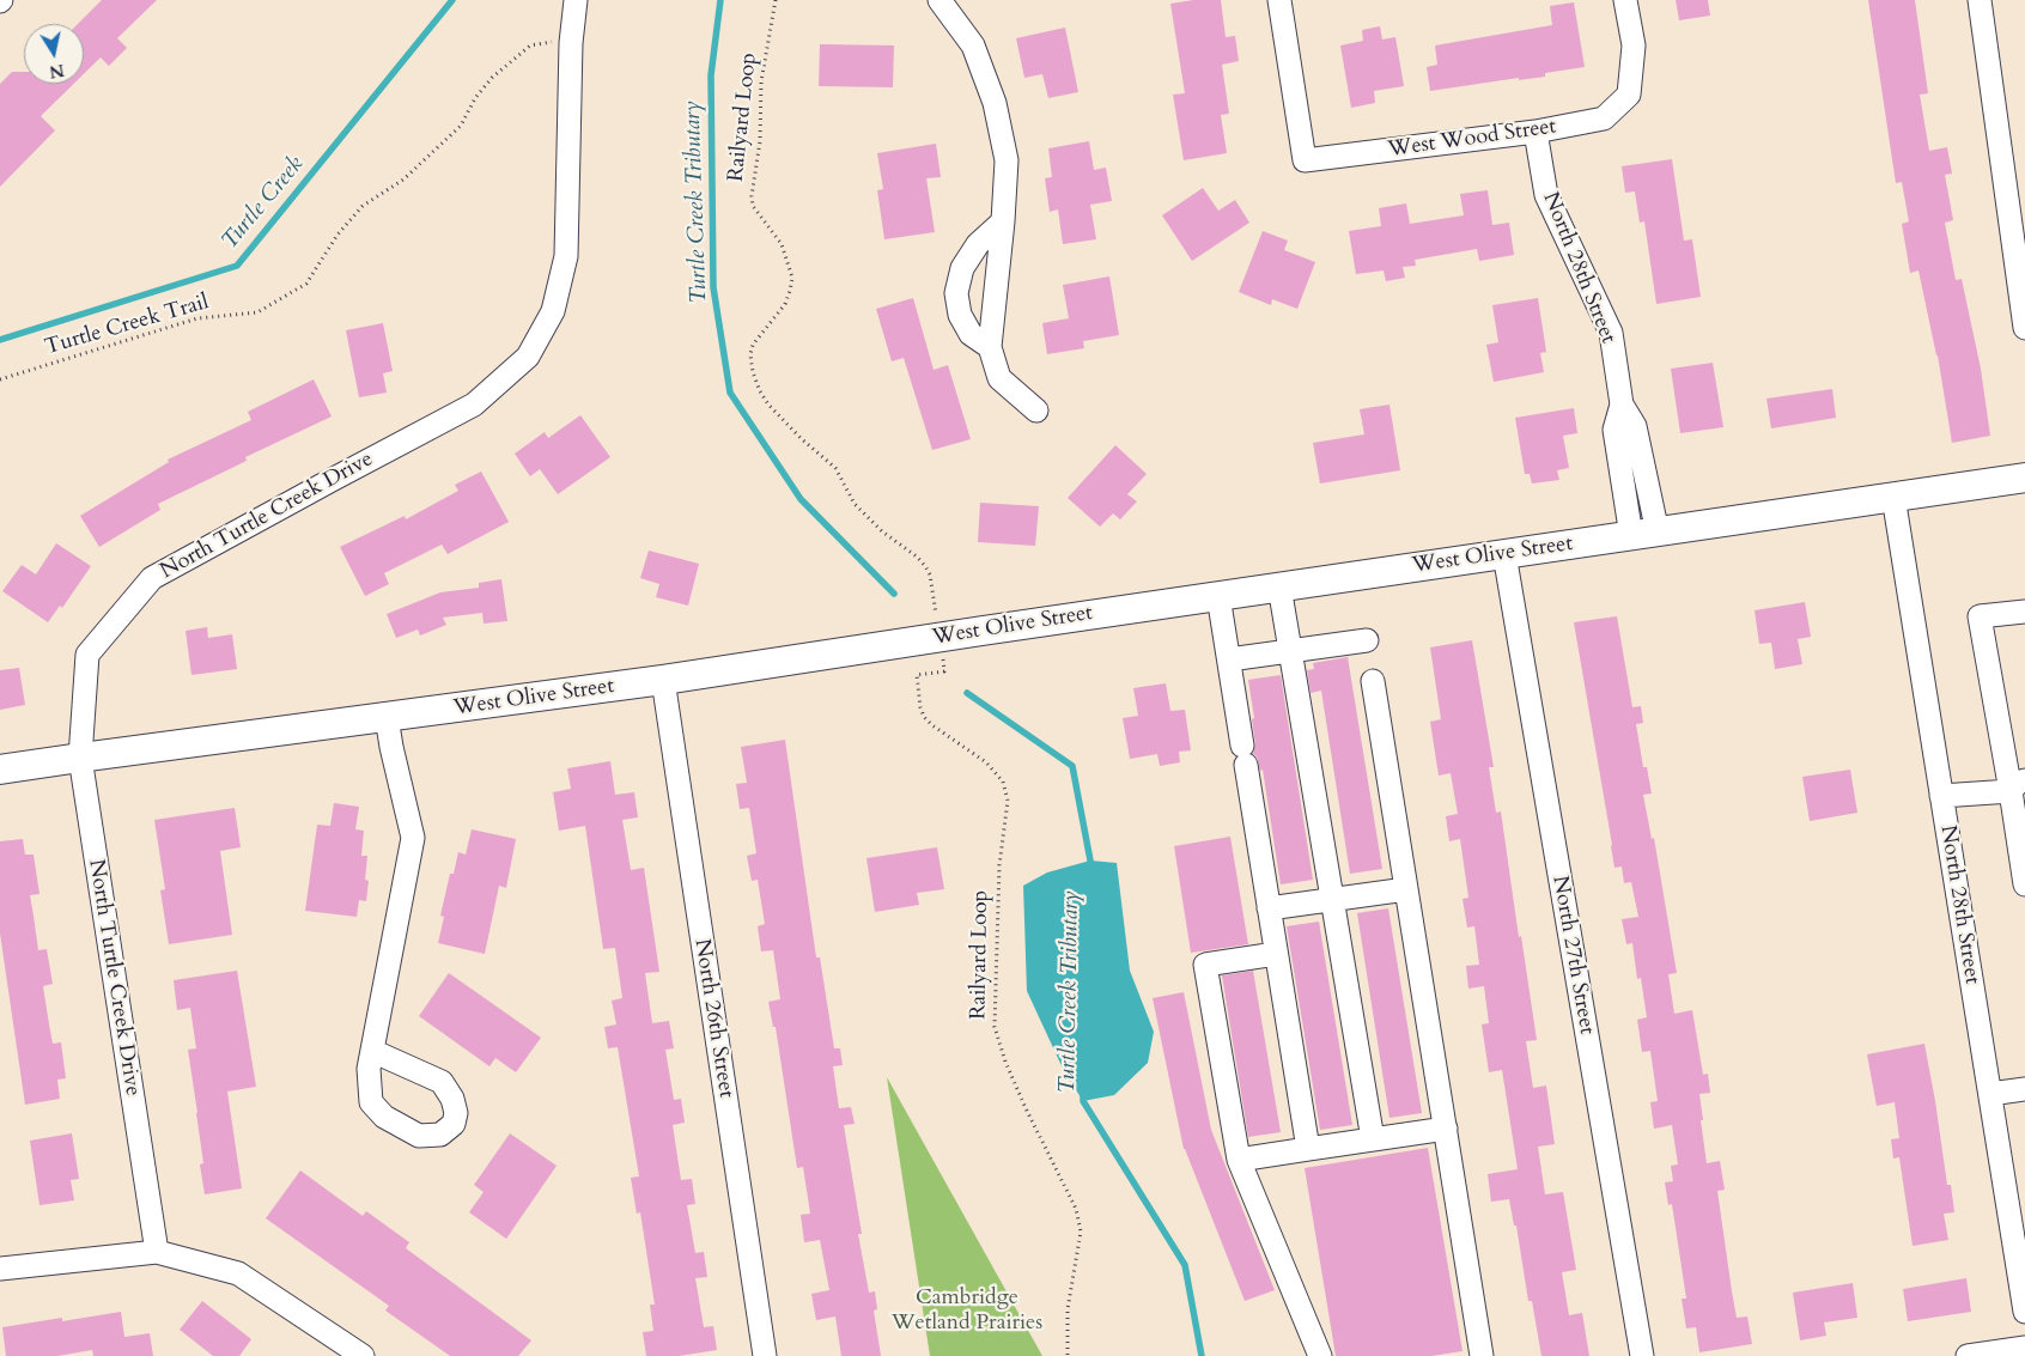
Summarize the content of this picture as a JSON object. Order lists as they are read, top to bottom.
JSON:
{
  "streets": {
    "main road": ["West Olive Street"],
    "street": [
      "West Wood Street",
      "North 28th Street",
      "North Turtle Creek Drive",
      "North 27th Street",
      "North 26th Street"
    ],
    "path": ["Railyard Loop", "Turtle Creek Trail"]
  },
  "crossings": [
    ["West Wood Street", "North 28th Street"],
    ["North 28th Street", "West Olive Street"],
    ["North Turtle Creek Drive", "West Olive Street"],
    ["West Olive Street", "North 27th Street"],
    ["West Olive Street", "North 26th Street"]
  ],
  "water": ["Turtle Creek Tributary", "Turtle Creek"],
  "parks": ["Cambridge Wetland Prairies"],
  "north": "bottom"
}
